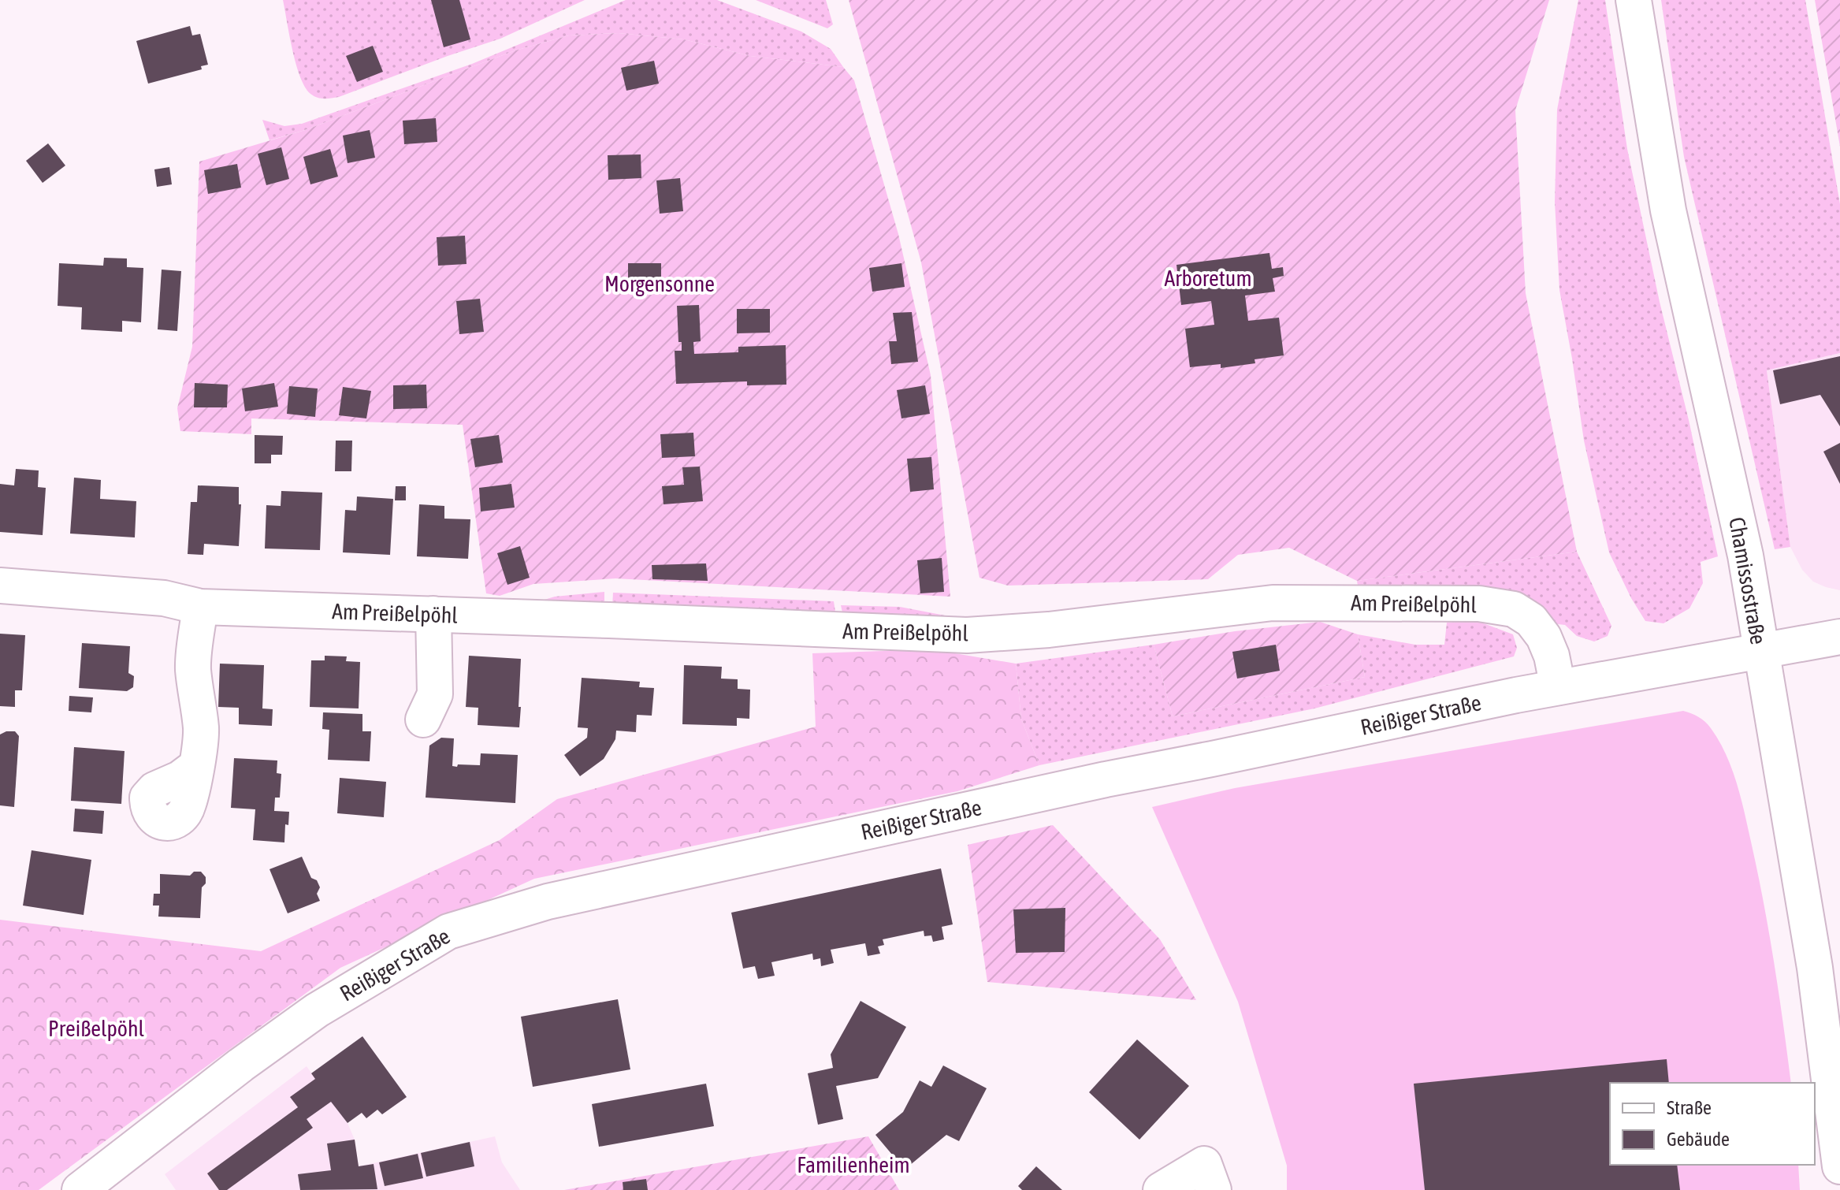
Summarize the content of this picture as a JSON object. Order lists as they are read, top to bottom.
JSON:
{
  "streets": {
    "street": ["Chamissostraße", "Am Preißelpöhl", "Reißiger Straße"]
  },
  "crossings": [
    ["Chamissostraße", "Reißiger Straße"],
    ["Am Preißelpöhl", "Reißiger Straße"]
  ],
  "parks": [
    "Arboretum",
    "Morgensonne",
    "Preißelpöhl",
    "Familienheim"
  ],
  "legend": ["Straße", "Gebäude"]
}
